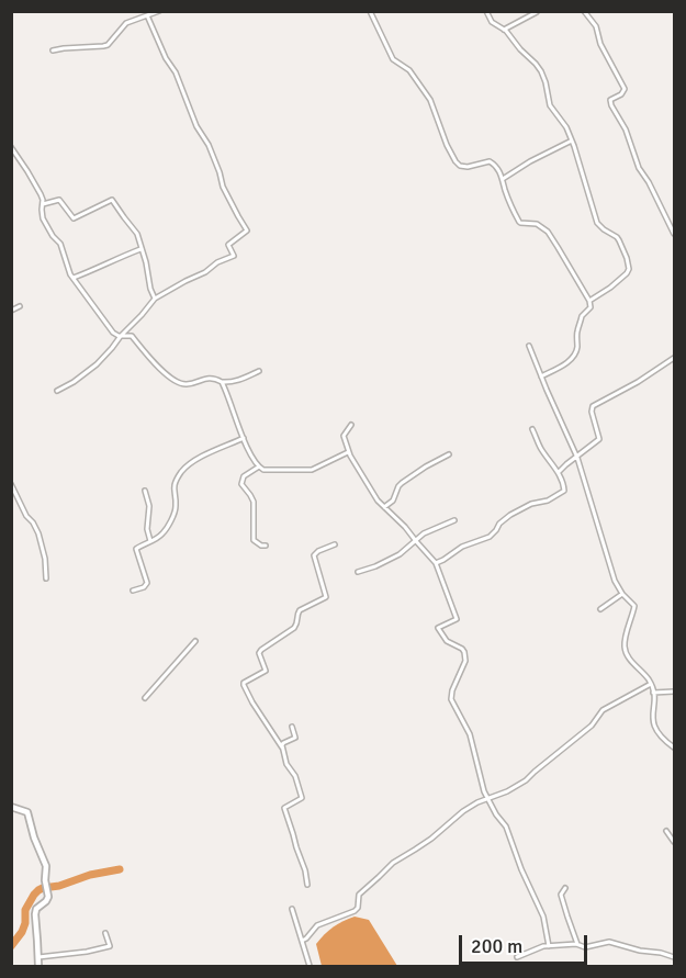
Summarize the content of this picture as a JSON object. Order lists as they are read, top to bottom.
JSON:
{
  "scale_bar": "200 m"
}
